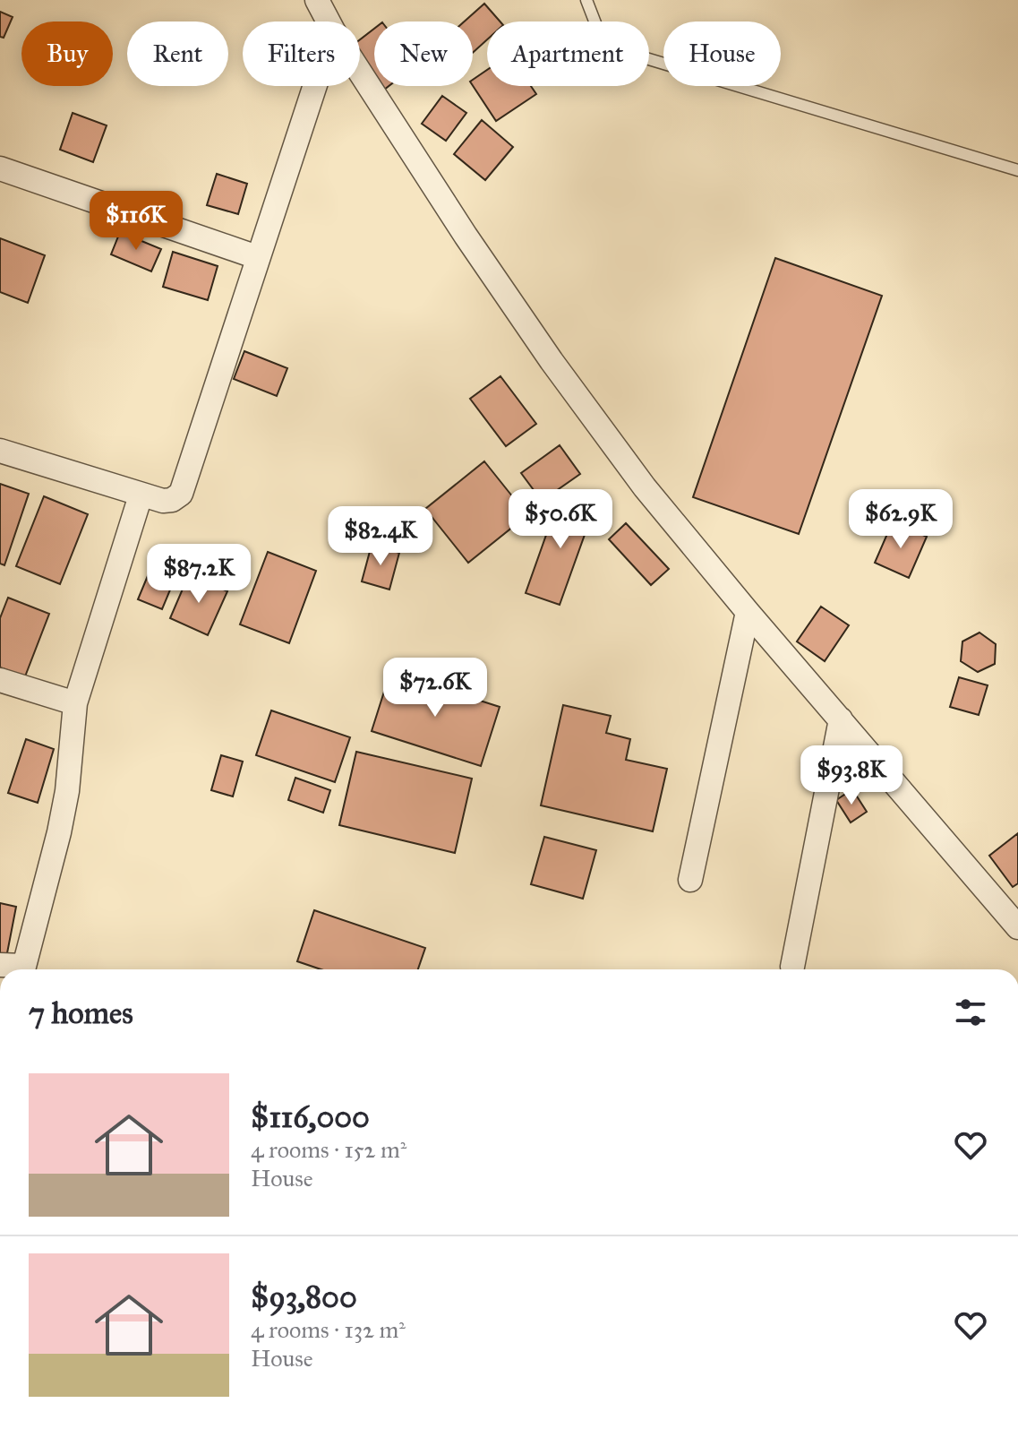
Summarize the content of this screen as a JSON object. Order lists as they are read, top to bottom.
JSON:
{
  "page": {
    "chip": [
      "Buy",
      "Rent",
      "Filters",
      "New",
      "Apartment",
      "House"
    ],
    "price": [
      "$116K",
      "$50.6K",
      "$62.9K",
      "$82.4K",
      "$87.2K",
      "$72.6K",
      "$93.8K"
    ],
    "heading": "7 homes",
    "list": [
      {
        "name": "$116,000",
        "note": "4 rooms · 152 m² · House"
      },
      {
        "name": "$93,800",
        "note": "4 rooms · 132 m² · House"
      }
    ]
  }
}
